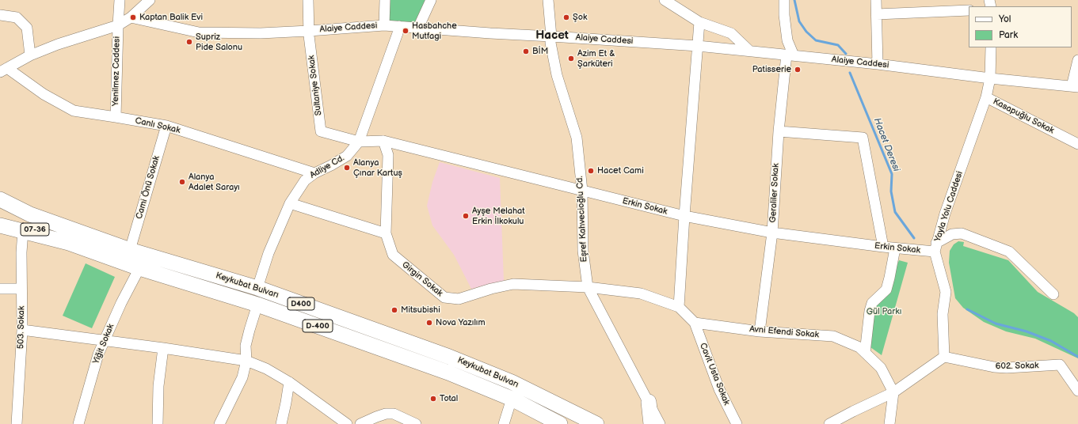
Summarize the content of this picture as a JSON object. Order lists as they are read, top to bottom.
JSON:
{
  "streets": {
    "highway": [
      "07-36",
      "Keykubat Bulvarı",
      "D400",
      "D-400"
    ],
    "street": [
      "Alaiye Caddesi",
      "Yenilmez Caddesi",
      "Sultaniye Sokak",
      "Kasapuğlu Sokak",
      "Canlı Sokak",
      "Adliye Cd.",
      "Cami Önü Sokak",
      "Geraliler Sokak",
      "Erkin Sokak",
      "Yayla Yolu Caddesi",
      "Eşref Kahvecioğlu Cd.",
      "Girgin Sokak",
      "503. Sokak",
      "Avni Efendi Sokak",
      "Yiğit Sokak",
      "602. Sokak",
      "Cavit Usta Sokak"
    ]
  },
  "crossings": [
    ["Alaiye Caddesi", "Sultaniye Sokak"],
    ["Alaiye Caddesi", "Kasapuğlu Sokak"],
    ["Alaiye Caddesi", "Adliye Cd."],
    ["Alaiye Caddesi", "Geraliler Sokak"],
    ["Alaiye Caddesi", "Eşref Kahvecioğlu Cd."],
    ["Yenilmez Caddesi", "Canlı Sokak"],
    ["Sultaniye Sokak", "Adliye Cd."],
    ["Sultaniye Sokak", "Erkin Sokak"],
    ["Kasapuğlu Sokak", "Yayla Yolu Caddesi"],
    ["Canlı Sokak", "Adliye Cd."],
    ["Canlı Sokak", "Cami Önü Sokak"],
    ["Adliye Cd.", "Erkin Sokak"],
    ["Adliye Cd.", "Keykubat Bulvarı"],
    ["Cami Önü Sokak", "Keykubat Bulvarı"],
    ["Geraliler Sokak", "Erkin Sokak"],
    ["Geraliler Sokak", "Avni Efendi Sokak"],
    ["Erkin Sokak", "Yayla Yolu Caddesi"],
    ["Erkin Sokak", "Eşref Kahvecioğlu Cd."],
    ["Erkin Sokak", "Girgin Sokak"],
    ["Yayla Yolu Caddesi", "602. Sokak"],
    ["Eşref Kahvecioğlu Cd.", "Girgin Sokak"],
    ["07-36", "Keykubat Bulvarı"],
    ["Keykubat Bulvarı", "Yiğit Sokak"],
    ["Avni Efendi Sokak", "Cavit Usta Sokak"]
  ],
  "districts": ["Hacet"],
  "water": ["Hacet Deresi"],
  "parks": ["Gül Parkı"],
  "places": [
    "Kaptan Balik Evi",
    "Şok",
    "Hasbahche Mutfagi",
    "Supriz Pide Salonu",
    "BİM",
    "Azim Et & Şarküteri",
    "Patisserie",
    "Alanya Çınar Kartuş",
    "Hacet Cami",
    "Alanya Adalet Sarayı",
    "Ayşe Melahat Erkin İlkokulu",
    "Mitsubishi",
    "Nova Yazılım",
    "Total"
  ],
  "legend": ["Yol", "Park"]
}
